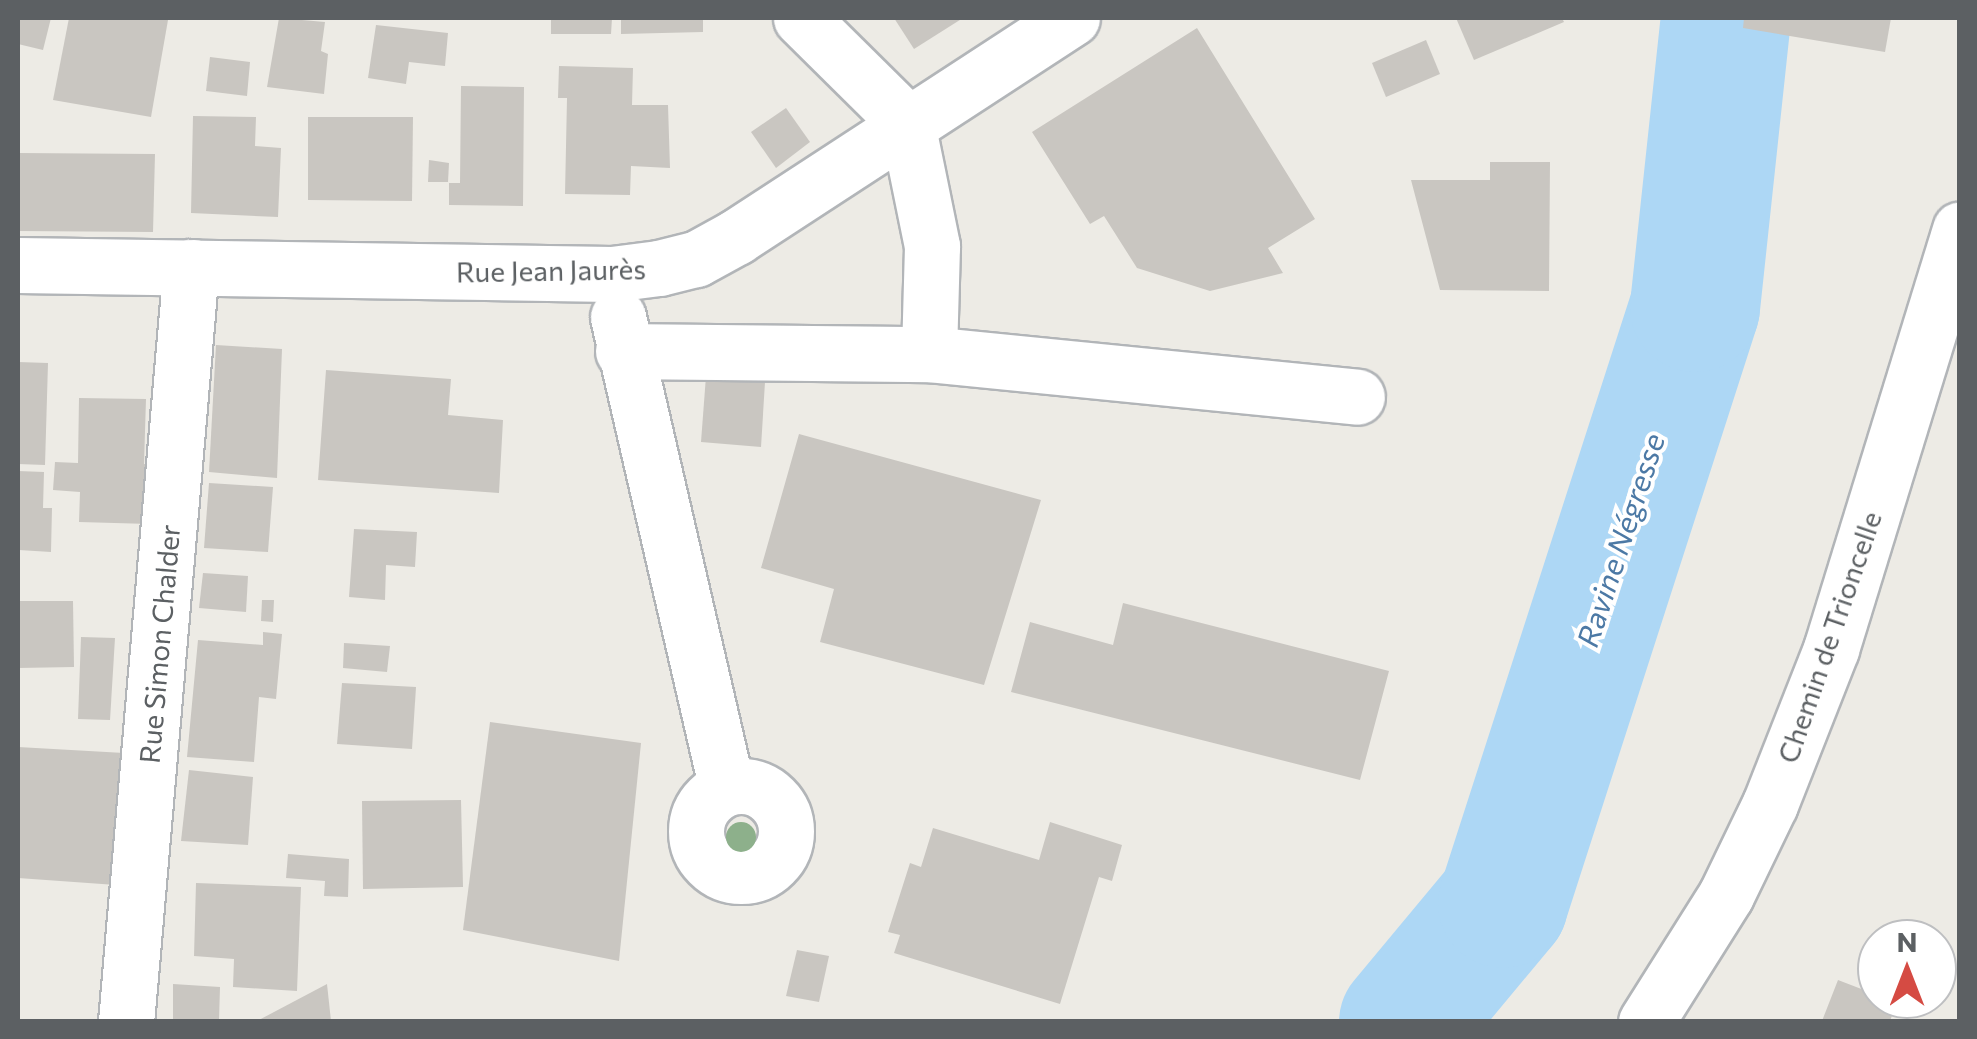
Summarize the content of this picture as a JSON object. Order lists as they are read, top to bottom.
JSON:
{
  "streets": {
    "street": ["Rue Jean Jaurès", "Chemin de Trioncelle", "Rue Simon Chalder"]
  },
  "crossings": [
    ["Rue Jean Jaurès", "Rue Simon Chalder"]
  ],
  "water": ["Ravine Négresse"],
  "north": "top"
}
